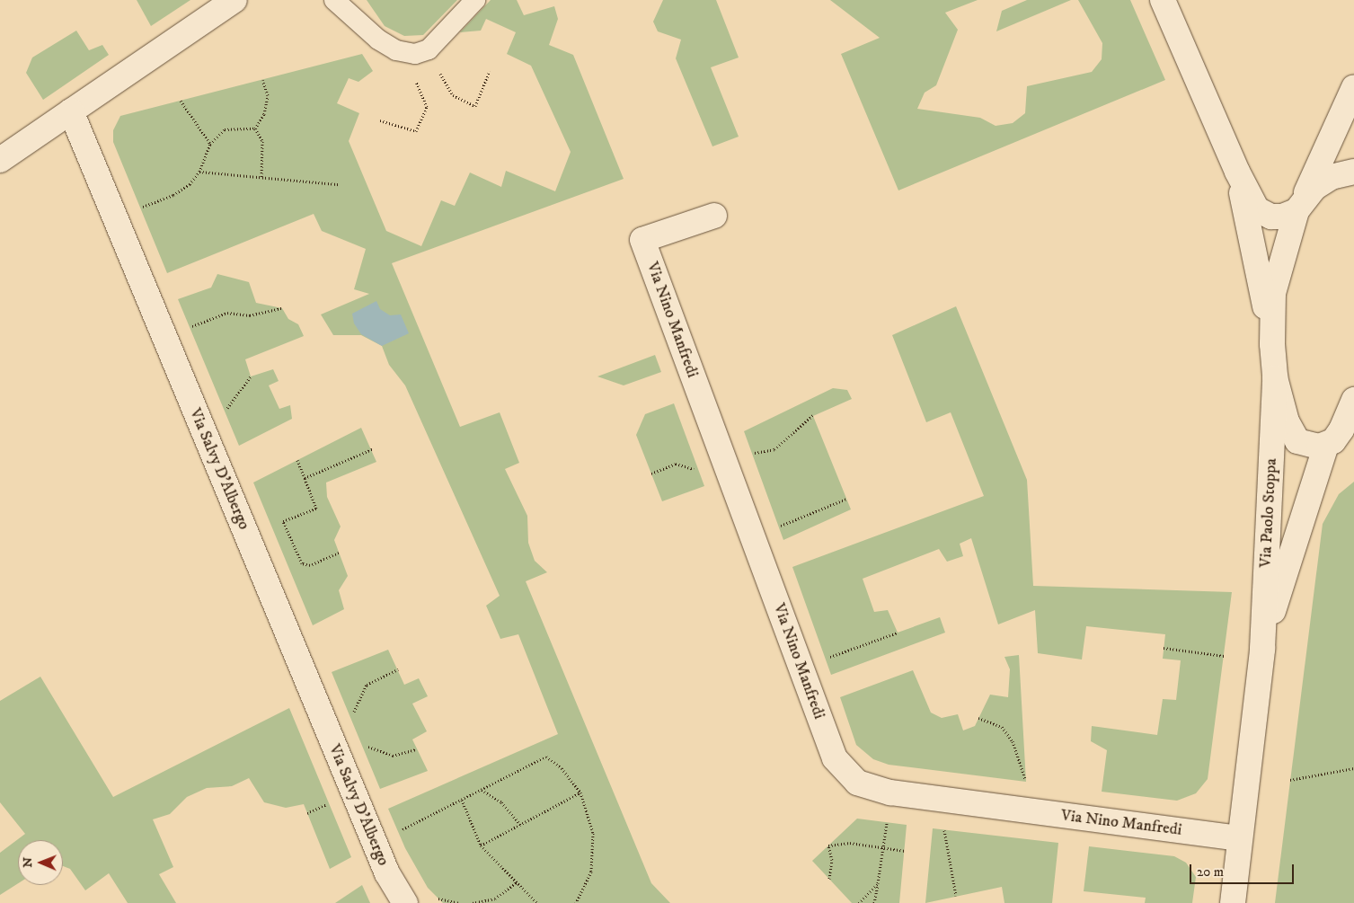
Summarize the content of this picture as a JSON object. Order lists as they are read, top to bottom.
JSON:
{
  "streets": {
    "street": ["Via Nino Manfredi", "Via Salvy D'Albergo", "Via Paolo Stoppa"]
  },
  "crossings": [
    ["Via Nino Manfredi", "Via Paolo Stoppa"]
  ],
  "scale_bar": "20 m",
  "north": "left"
}
